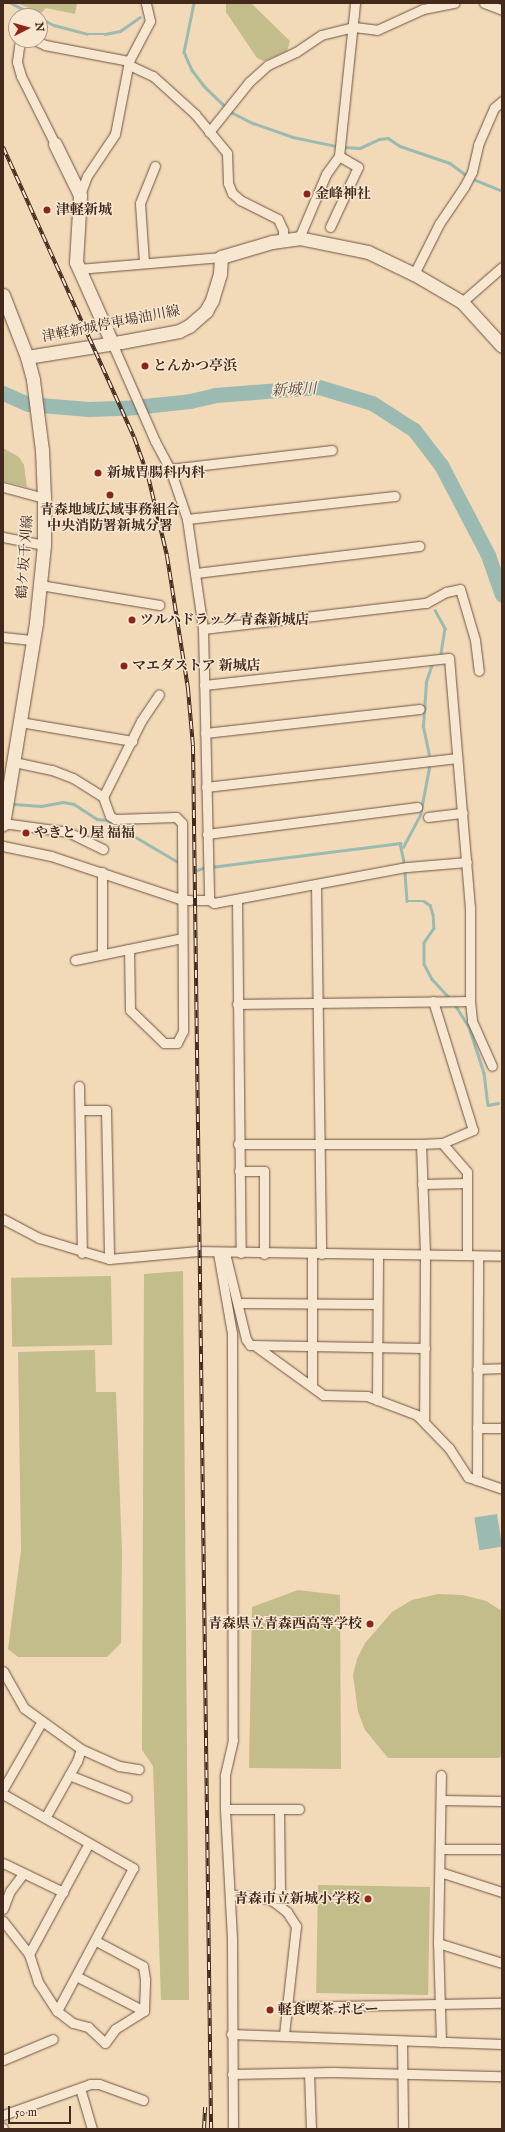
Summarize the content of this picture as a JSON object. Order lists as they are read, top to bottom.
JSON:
{
  "streets": {
    "main road": ["津軽新城停車場油川線", "鶴ケ坂千刈線"]
  },
  "crossings": [
    ["津軽新城停車場油川線", "鶴ケ坂千刈線"]
  ],
  "water": ["新城川"],
  "places": [
    "金峰神社",
    "津軽新城",
    "とんかつ亭浜",
    "新城胃腸科内科",
    "青森地域広域事務組合 中央消防署新城分署",
    "ツルハドラッグ 青森新城店",
    "マエダストア 新城店",
    "やきとり屋 福福",
    "青森県立青森西高等学校",
    "青森市立新城小学校",
    "軽食喫茶 ポピー"
  ],
  "scale_bar": "50 m",
  "north": "right"
}
